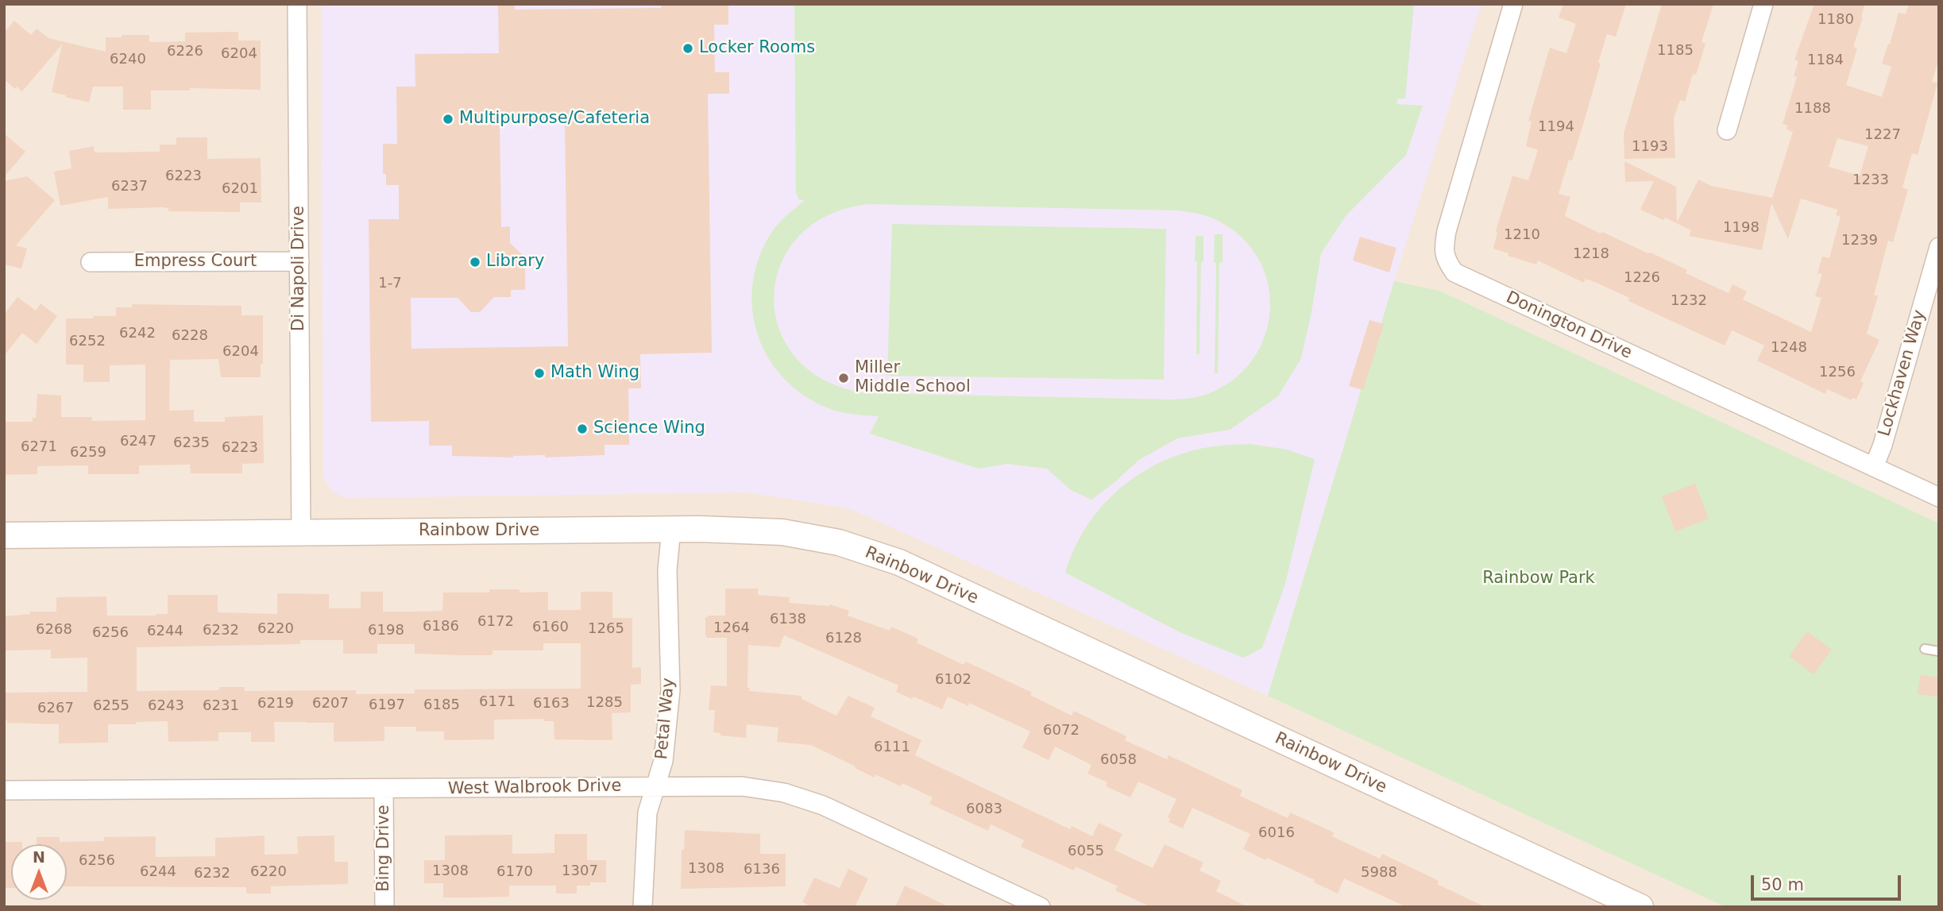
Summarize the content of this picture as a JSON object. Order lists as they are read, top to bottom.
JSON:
{
  "streets": {
    "street": [
      "Empress Court",
      "Di Napoli Drive",
      "Donington Drive",
      "Lockhaven Way",
      "Rainbow Drive",
      "Petal Way",
      "West Walbrook Drive",
      "Bing Drive"
    ]
  },
  "crossings": [
    ["Empress Court", "Di Napoli Drive"],
    ["Di Napoli Drive", "Rainbow Drive"],
    ["Donington Drive", "Lockhaven Way"],
    ["Rainbow Drive", "Petal Way"],
    ["Petal Way", "West Walbrook Drive"],
    ["West Walbrook Drive", "Bing Drive"]
  ],
  "parks": ["Rainbow Park"],
  "places": [
    "Locker Rooms",
    "Multipurpose/Cafeteria",
    "Library",
    "Math Wing",
    "Miller Middle School",
    "Science Wing"
  ],
  "house_numbers": [
    "1180",
    "1185",
    "6226",
    "6204",
    "6240",
    "1184",
    "1188",
    "1194",
    "1227",
    "1193",
    "6223",
    "1233",
    "6237",
    "6201",
    "1198",
    "1210",
    "1239",
    "1218",
    "1226",
    "1-7",
    "1232",
    "6242",
    "6228",
    "6252",
    "1248",
    "6204",
    "1256",
    "6247",
    "6235",
    "6271",
    "6223",
    "6259",
    "6138",
    "6172",
    "6186",
    "6160",
    "1264",
    "6220",
    "1265",
    "6268",
    "6232",
    "6198",
    "6244",
    "6256",
    "6128",
    "6102",
    "6171",
    "1285",
    "6219",
    "6207",
    "6163",
    "6197",
    "6185",
    "6255",
    "6243",
    "6231",
    "6267",
    "6072",
    "6111",
    "6058",
    "6083",
    "6016",
    "6055",
    "6256",
    "1308",
    "6136",
    "1308",
    "1307",
    "6244",
    "6220",
    "6170",
    "5988",
    "6232"
  ],
  "scale_bar": "50 m",
  "north": "top"
}
